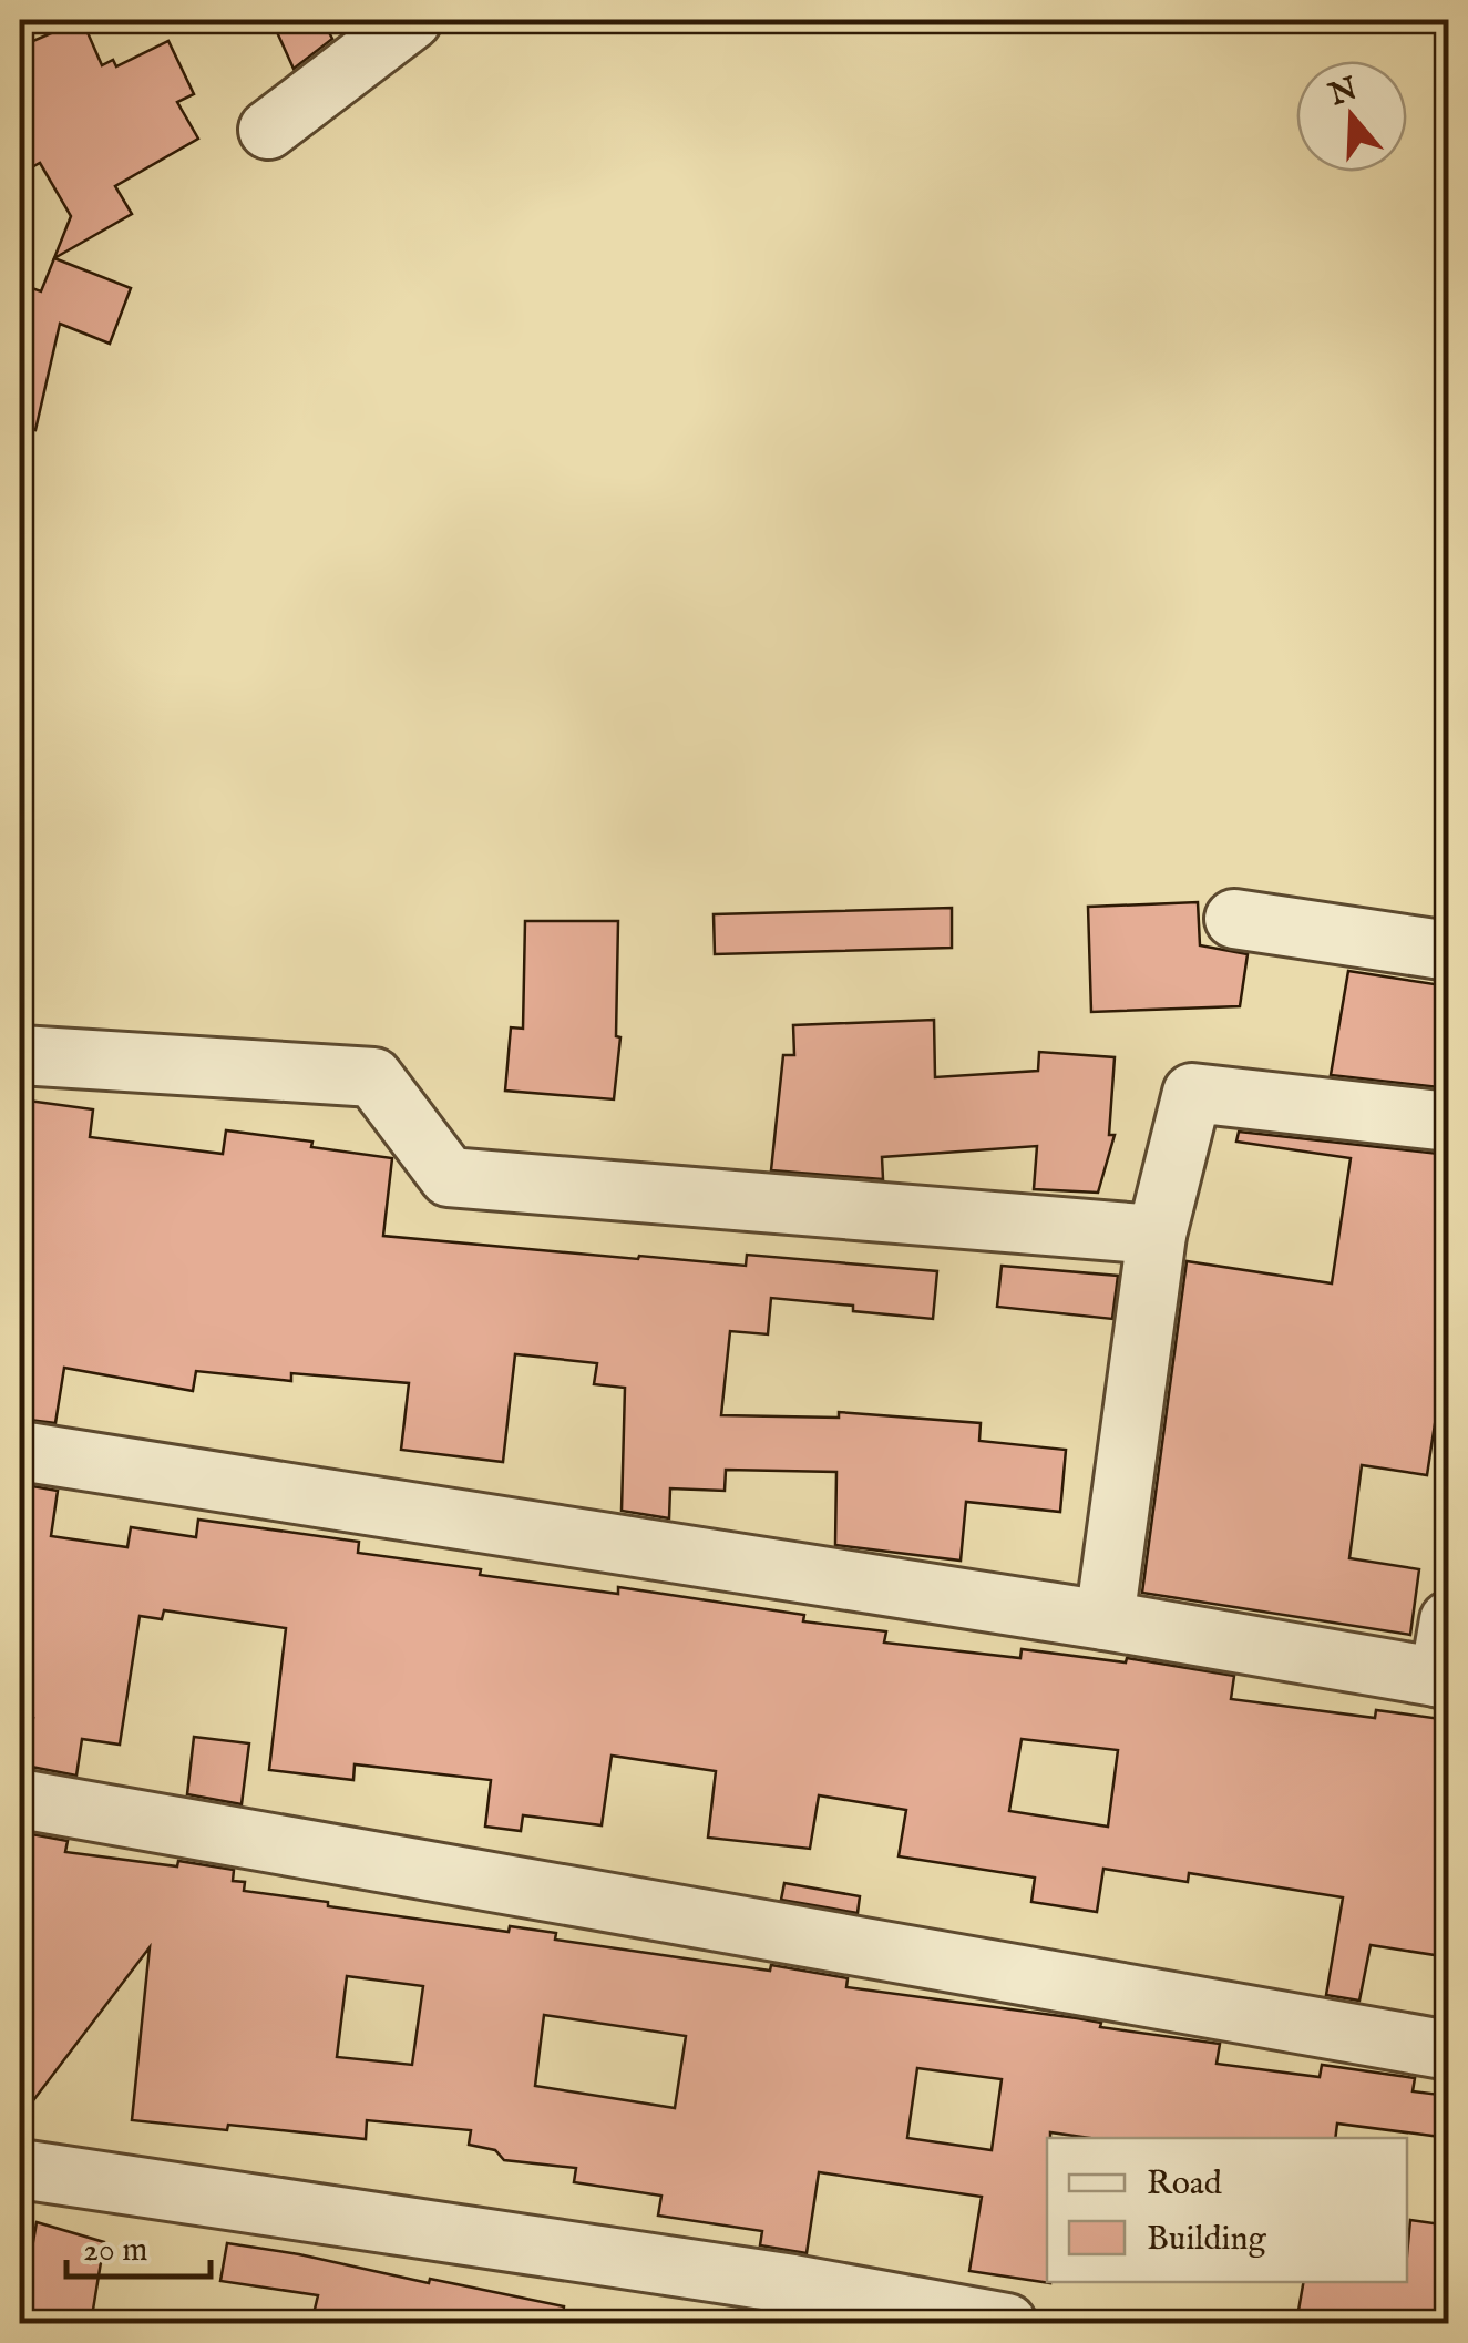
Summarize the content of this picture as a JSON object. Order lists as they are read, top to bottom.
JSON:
{
  "legend": ["Road", "Building"],
  "scale_bar": "20 m",
  "north": "top"
}
